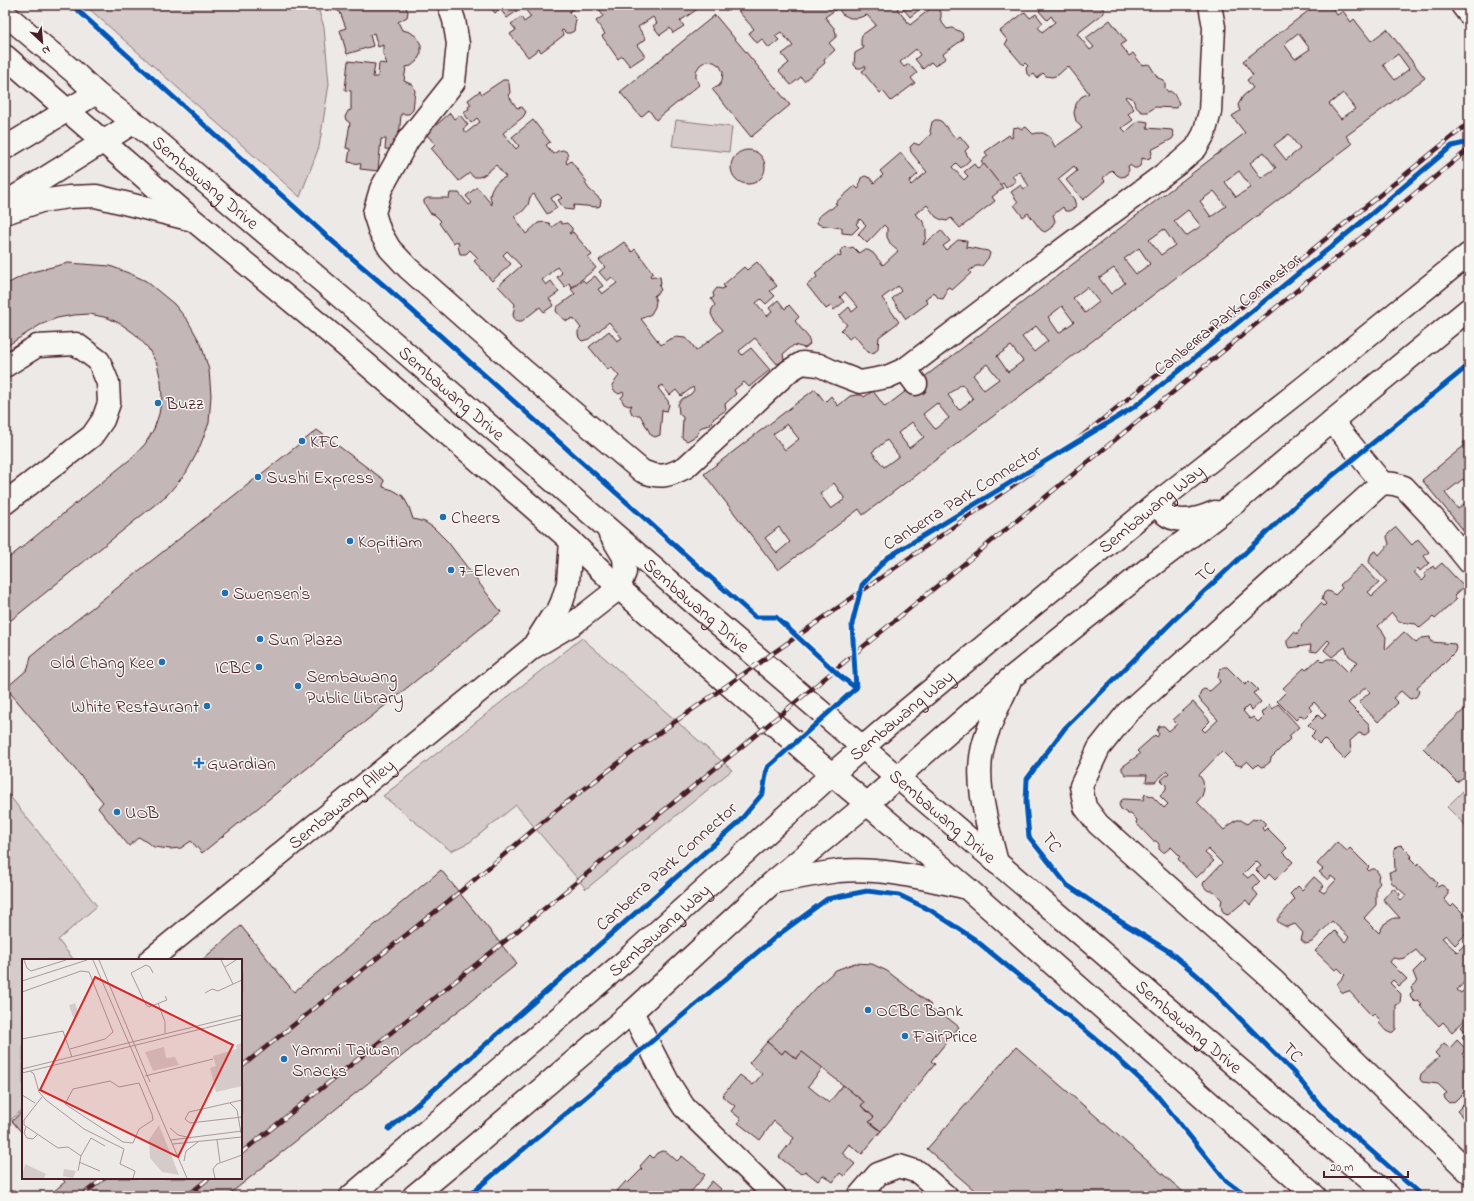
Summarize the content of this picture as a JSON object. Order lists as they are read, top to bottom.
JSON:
{
  "streets": {
    "main road": ["Sembawang Drive", "Sembawang Way", "Sembawang Alley"],
    "cycle path": ["Canberra Park Connector", "TC"]
  },
  "crossings": [
    ["Sembawang Drive", "Sembawang Way"],
    ["Sembawang Drive", "Sembawang Alley"]
  ],
  "places": {
    "other": [
      "Buzz",
      "KFC",
      "Sushi Express",
      "Cheers",
      "Kopitiam",
      "7-Eleven",
      "Swensen's",
      "Sun Plaza",
      "Old Chang Kee",
      "ICBC",
      "Sembawang Public Library",
      "White Restaurant",
      "UOB",
      "OCBC Bank",
      "FairPrice",
      "Yammi Taiwan Snacks"
    ],
    "health": ["Guardian"]
  },
  "scale_bar": "20 m",
  "north": "bottom right"
}
